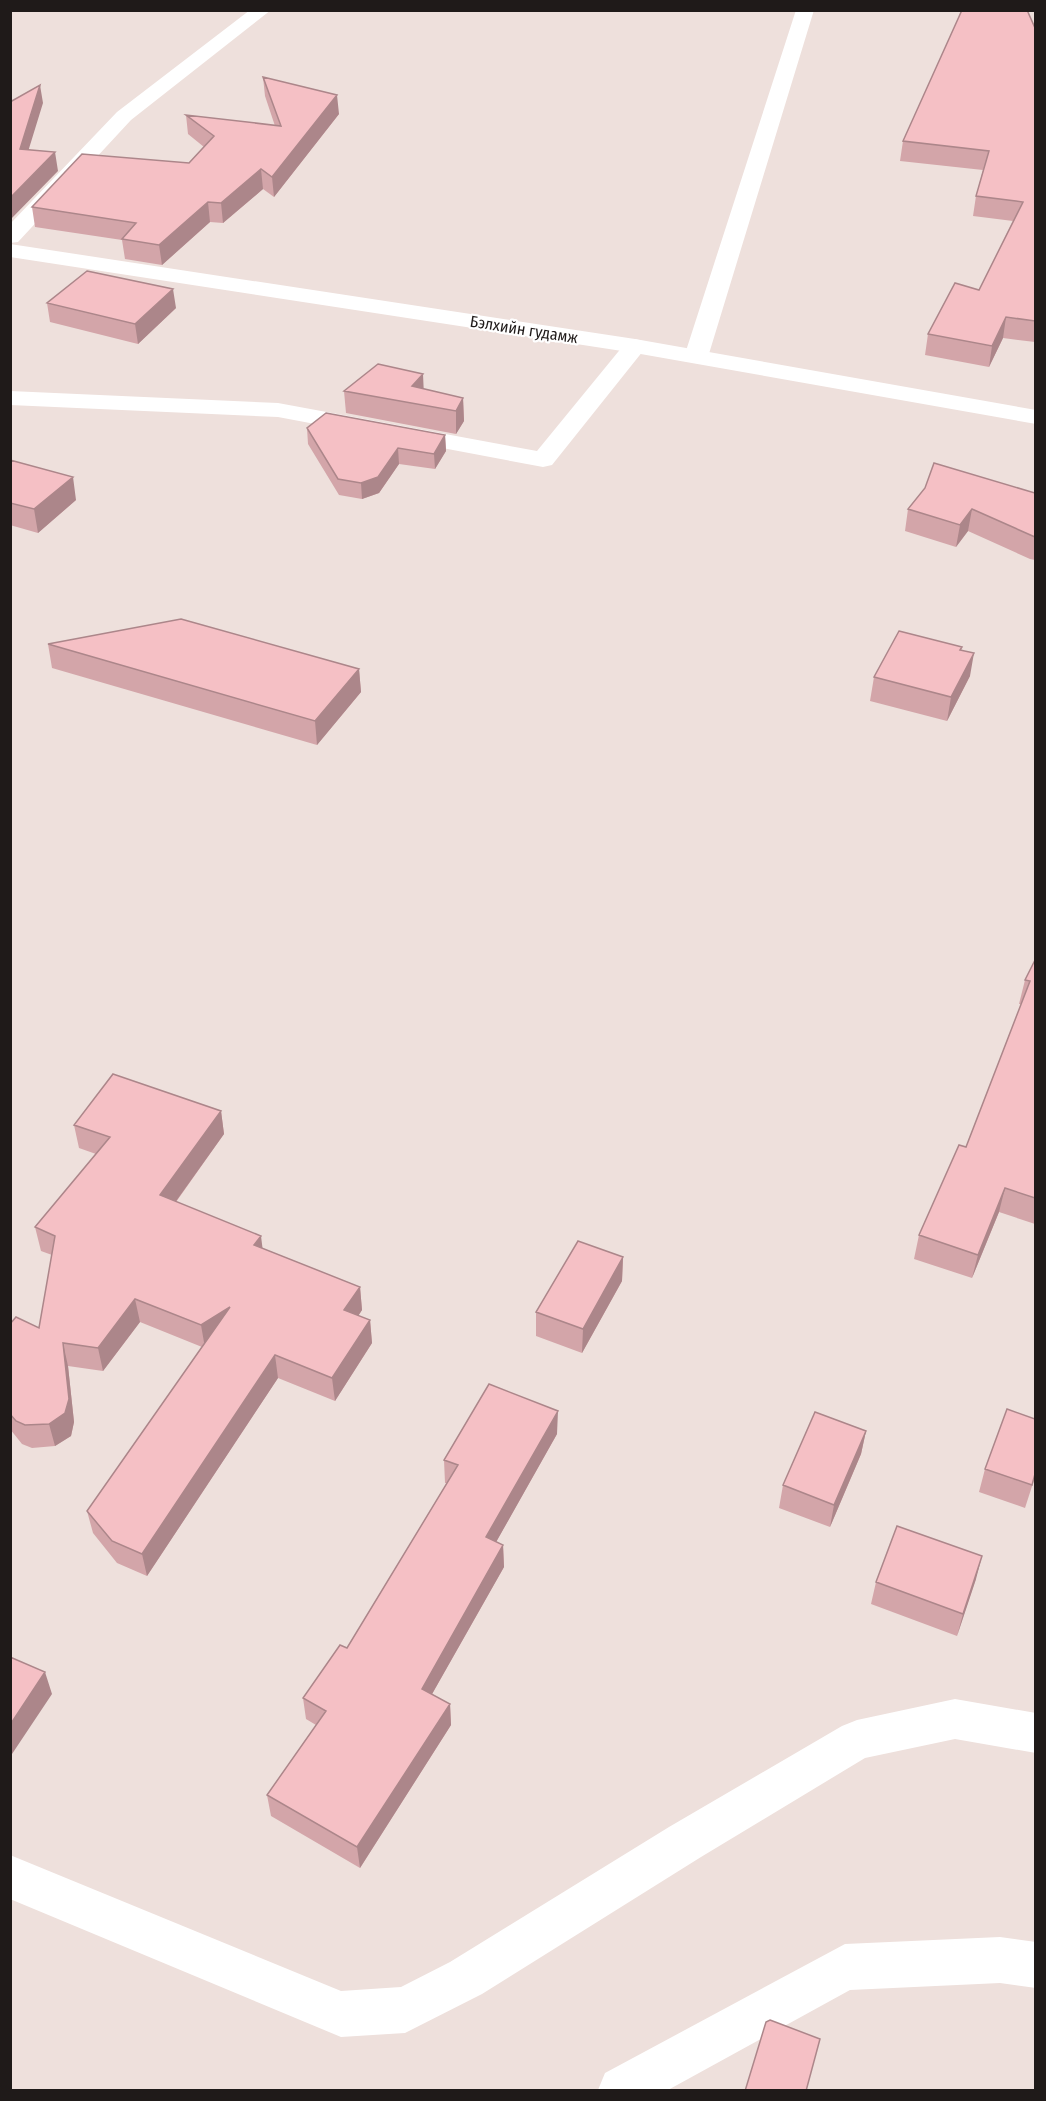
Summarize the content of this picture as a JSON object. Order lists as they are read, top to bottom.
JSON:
{
  "streets": {
    "street": ["Бэлхийн гудамж"]
  }
}
